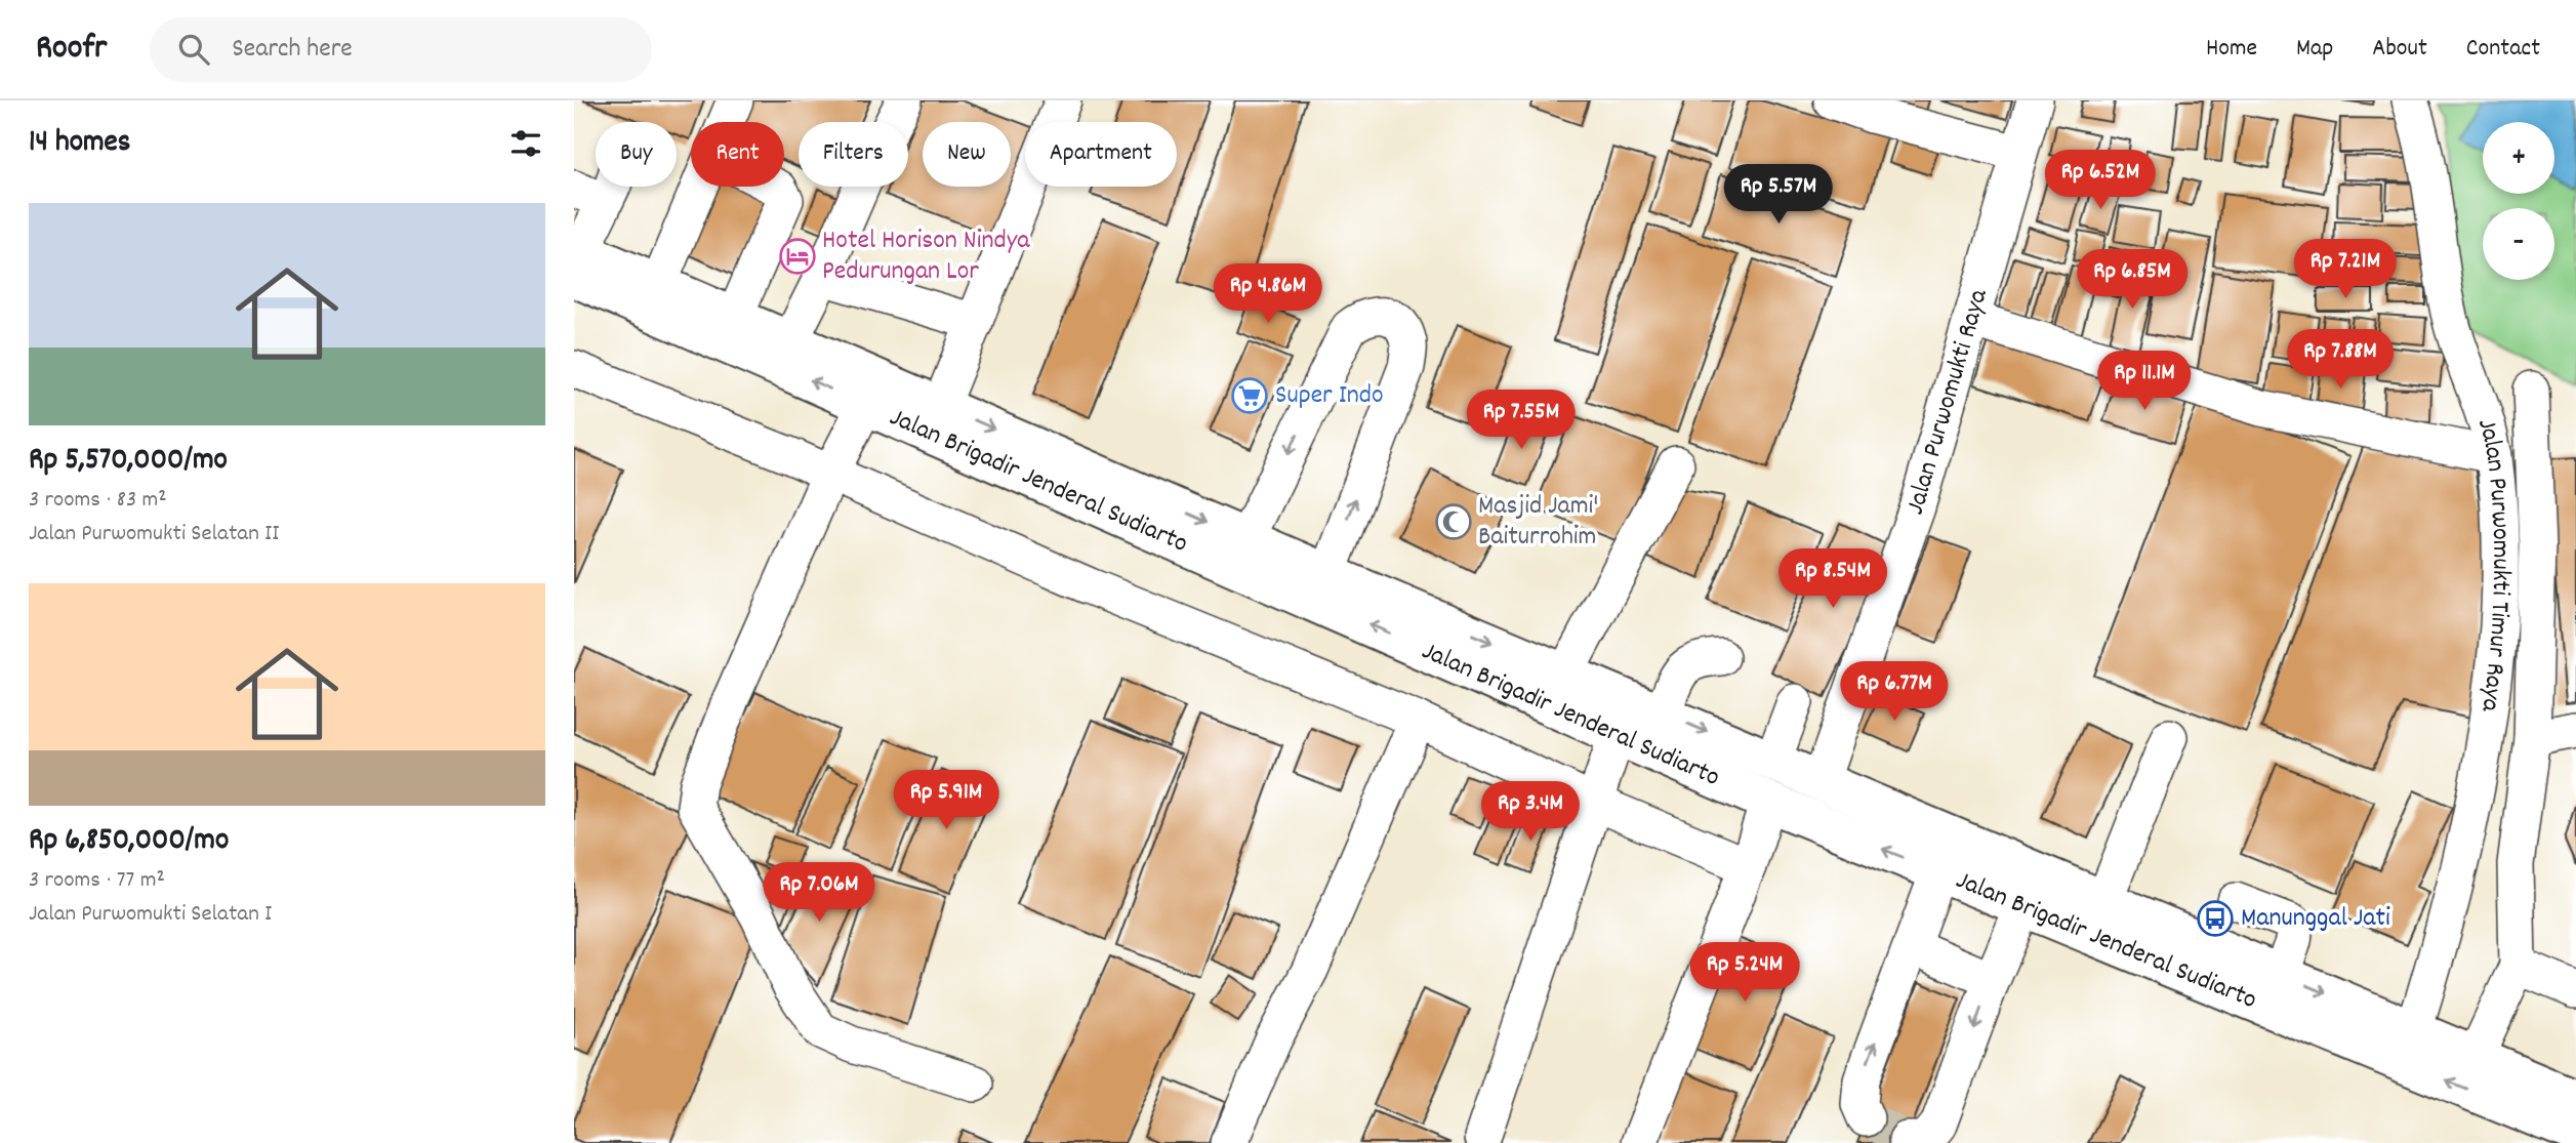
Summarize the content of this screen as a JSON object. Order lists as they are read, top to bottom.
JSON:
{
  "streets": {
    "main road": ["Jalan Brigadir Jenderal Sudiarto"],
    "street": ["Jalan Purwomukti Raya", "Jalan Purwomukti Timur Raya"]
  },
  "crossings": [
    ["Jalan Purwomukti Raya", "Jalan Brigadir Jenderal Sudiarto"],
    ["Jalan Brigadir Jenderal Sudiarto", "Jalan Purwomukti Timur Raya"]
  ],
  "places": {
    "hotel": ["Hotel Horison Nindya Pedurungan Lor"],
    "supermarket": ["Super Indo"],
    "mosque": ["Masjid Jami' Baiturrohim"],
    "bus stop": ["Manunggal Jati"]
  },
  "page": {
    "header": "Roofr",
    "search": "Search here",
    "nav": [
      "Home",
      "Map",
      "About",
      "Contact"
    ],
    "heading": "14 homes",
    "map_buttons": ["+", "−"],
    "chip": [
      "Buy",
      "Rent",
      "Filters",
      "New",
      "Apartment"
    ],
    "price": [
      "Rp 6.52M",
      "Rp 5.57M",
      "Rp 7.21M",
      "Rp 6.85M",
      "Rp 4.86M",
      "Rp 7.88M",
      "Rp 11.1M",
      "Rp 7.55M",
      "Rp 8.54M",
      "Rp 6.77M",
      "Rp 5.91M",
      "Rp 3.4M",
      "Rp 7.06M",
      "Rp 5.24M"
    ],
    "list": [
      {
        "name": "Rp 5,570,000/mo",
        "note": "3 rooms · 83 m² · Jalan Purwomukti Selatan II"
      },
      {
        "name": "Rp 6,850,000/mo",
        "note": "3 rooms · 77 m² · Jalan Purwomukti Selatan I"
      }
    ]
  }
}
